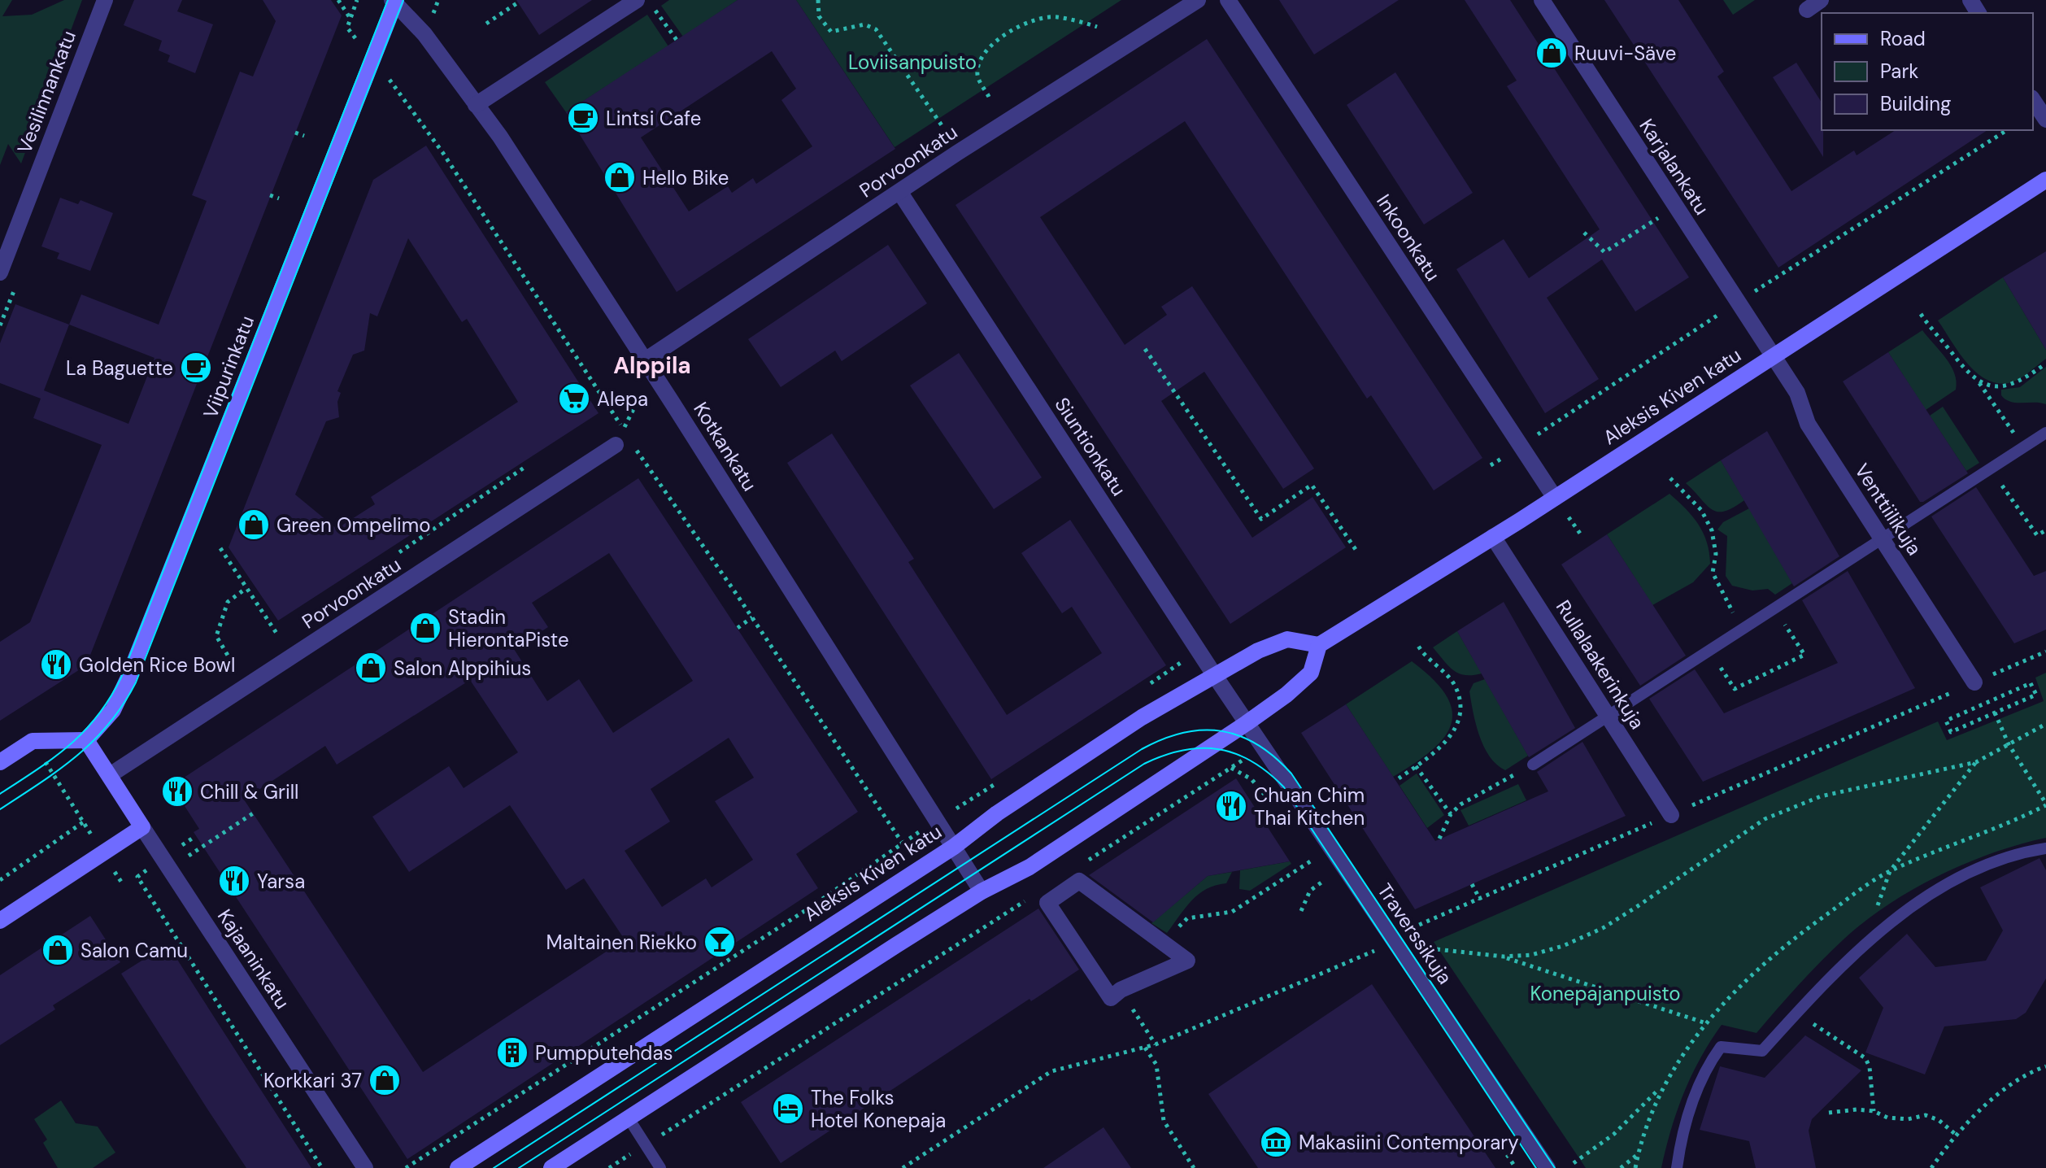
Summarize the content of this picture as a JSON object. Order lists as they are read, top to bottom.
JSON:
{
  "streets": {
    "main road": ["Viipurinkatu", "Aleksis Kiven katu", "Kajaaninkatu"],
    "street": [
      "Vesilinnankatu",
      "Porvoonkatu",
      "Karjalankatu",
      "Inkoonkatu",
      "Kotkankatu",
      "Siuntionkatu",
      "Venttiilikuja",
      "Rullalaakerinkuja",
      "Traverssikuja"
    ]
  },
  "crossings": [
    ["Porvoonkatu", "Kotkankatu"],
    ["Porvoonkatu", "Siuntionkatu"],
    ["Porvoonkatu", "Kajaaninkatu"],
    ["Karjalankatu", "Aleksis Kiven katu"],
    ["Karjalankatu", "Venttiilikuja"],
    ["Inkoonkatu", "Aleksis Kiven katu"],
    ["Viipurinkatu", "Kotkankatu"],
    ["Viipurinkatu", "Kajaaninkatu"],
    ["Aleksis Kiven katu", "Kotkankatu"],
    ["Aleksis Kiven katu", "Siuntionkatu"],
    ["Aleksis Kiven katu", "Venttiilikuja"],
    ["Aleksis Kiven katu", "Rullalaakerinkuja"],
    ["Siuntionkatu", "Traverssikuja"]
  ],
  "districts": ["Alppila"],
  "parks": ["Loviisanpuisto", "Konepajanpuisto"],
  "places": {
    "shop": [
      "Ruuvi-Säve",
      "Hello Bike",
      "Green Ompelimo",
      "Stadin HierontaPiste",
      "Salon Alppihius",
      "Salon Camu",
      "Korkkari 37"
    ],
    "cafe": ["Lintsi Cafe", "La Baguette"],
    "supermarket": ["Alepa"],
    "restaurant": [
      "Golden Rice Bowl",
      "Chill & Grill",
      "Chuan Chim Thai Kitchen",
      "Yarsa"
    ],
    "bar": ["Maltainen Riekko"],
    "building": ["Pumpputehdas"],
    "hotel": ["The Folks Hotel Konepaja"],
    "museum": ["Makasiini Contemporary"]
  },
  "legend": ["Road", "Park", "Building"]
}
